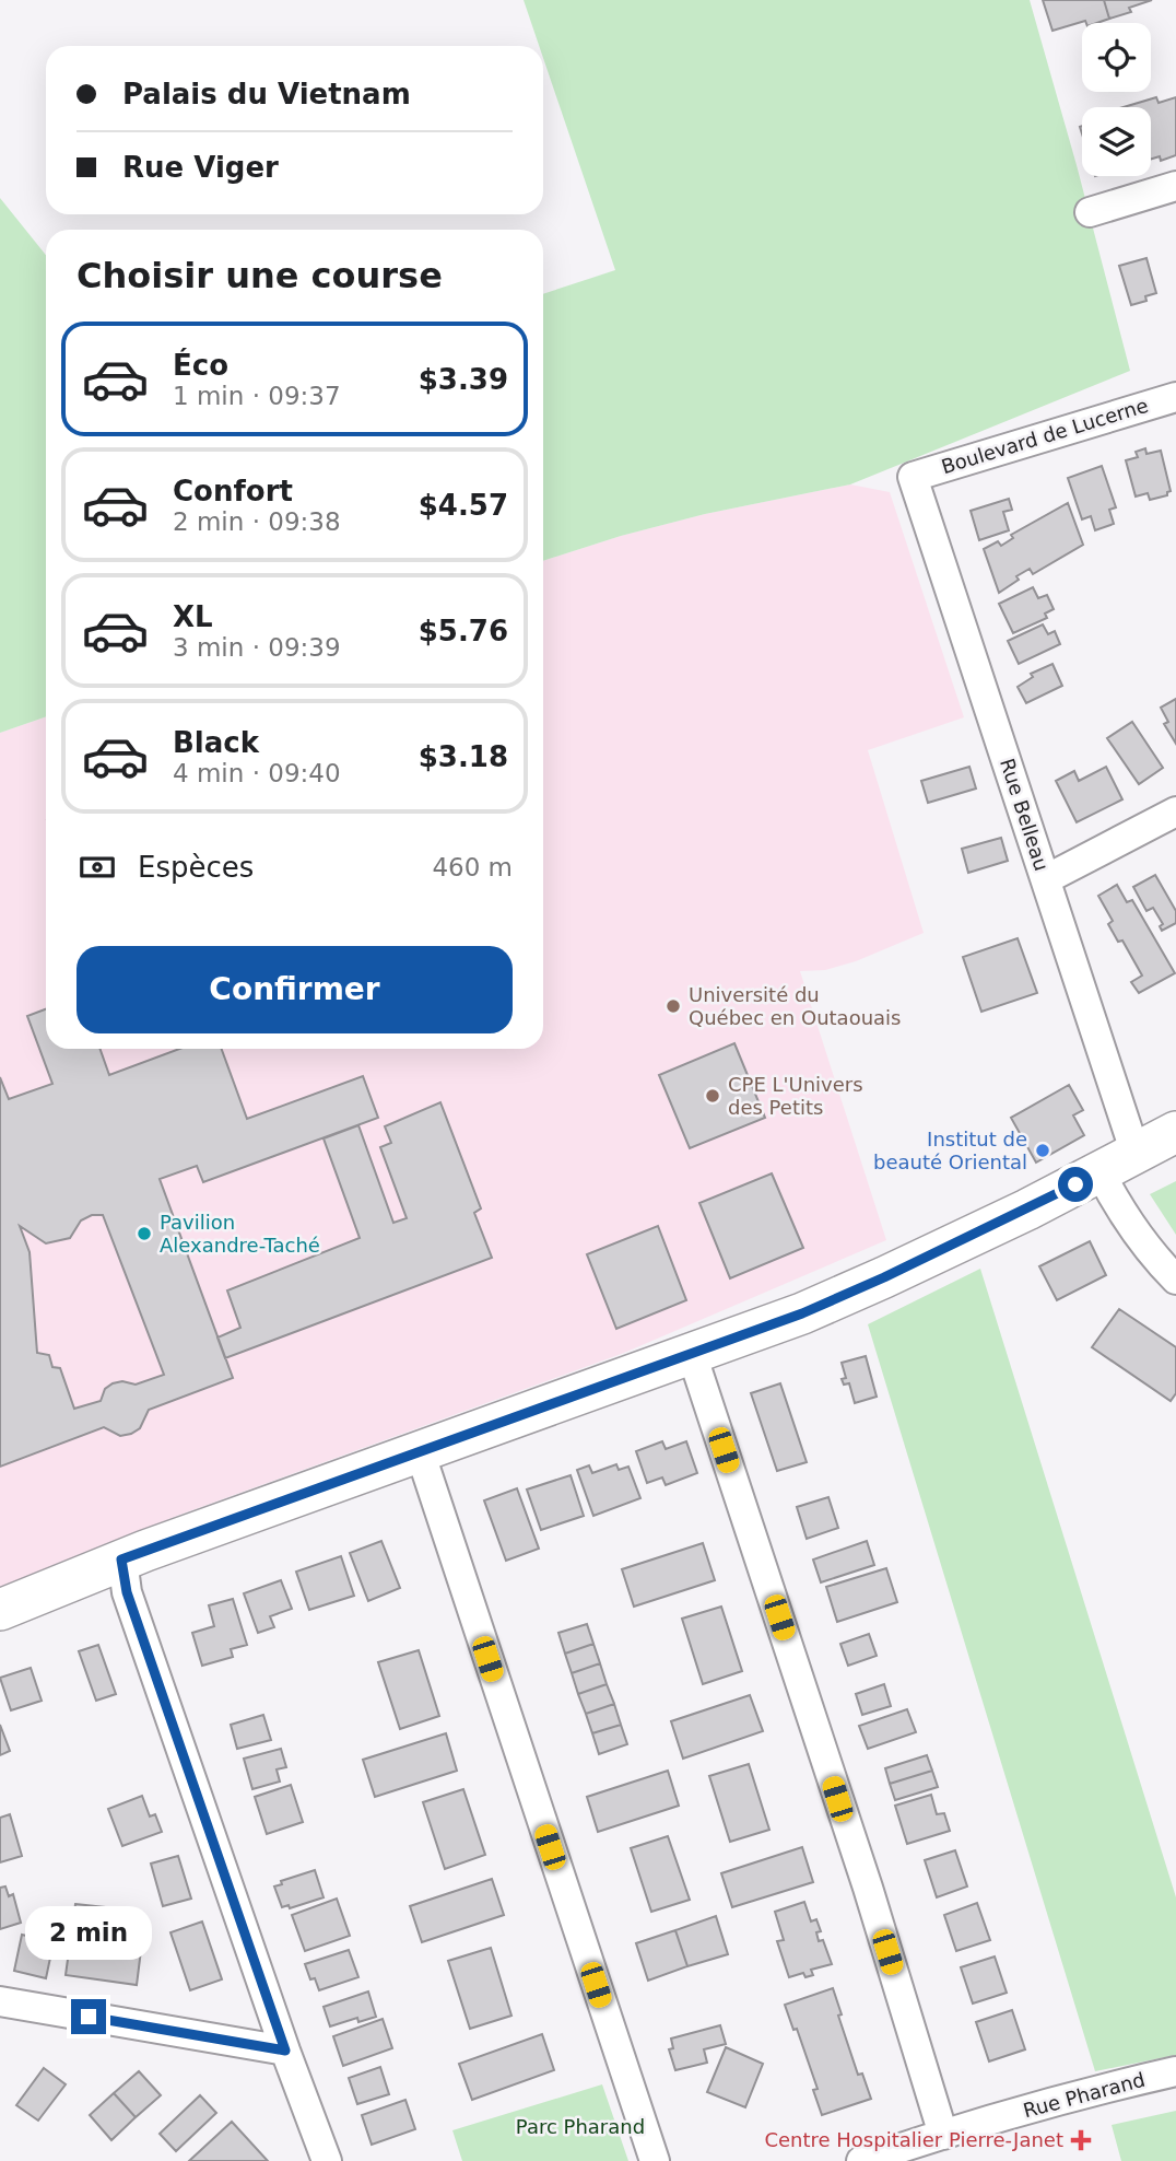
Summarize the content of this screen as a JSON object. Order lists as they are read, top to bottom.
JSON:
{
  "streets": {
    "street": ["Boulevard de Lucerne", "Rue Belleau", "Rue Pharand"]
  },
  "crossings": [
    ["Boulevard de Lucerne", "Rue Belleau"]
  ],
  "parks": ["Parc Pharand"],
  "places": {
    "other": [
      "Université du Québec en Outaouais",
      "CPE L'Univers des Petits",
      "Institut de beauté Oriental",
      "Pavilion Alexandre-Taché"
    ],
    "health": ["Centre Hospitalier Pierre-Janet"]
  },
  "page": {
    "banner": ["Palais du Vietnam", "Rue Viger"],
    "heading": "Choisir une course",
    "list": [
      {
        "name": "Éco",
        "note": "1 min · 09:37",
        "value": "$3.39"
      },
      {
        "name": "Confort",
        "note": "2 min · 09:38",
        "value": "$4.57"
      },
      {
        "name": "XL",
        "note": "3 min · 09:39",
        "value": "$5.76"
      },
      {
        "name": "Black",
        "note": "4 min · 09:40",
        "value": "$3.18"
      }
    ],
    "pay": ["Espèces", "460 m"],
    "buttons": "Confirmer",
    "bubble": "2 min"
  }
}
